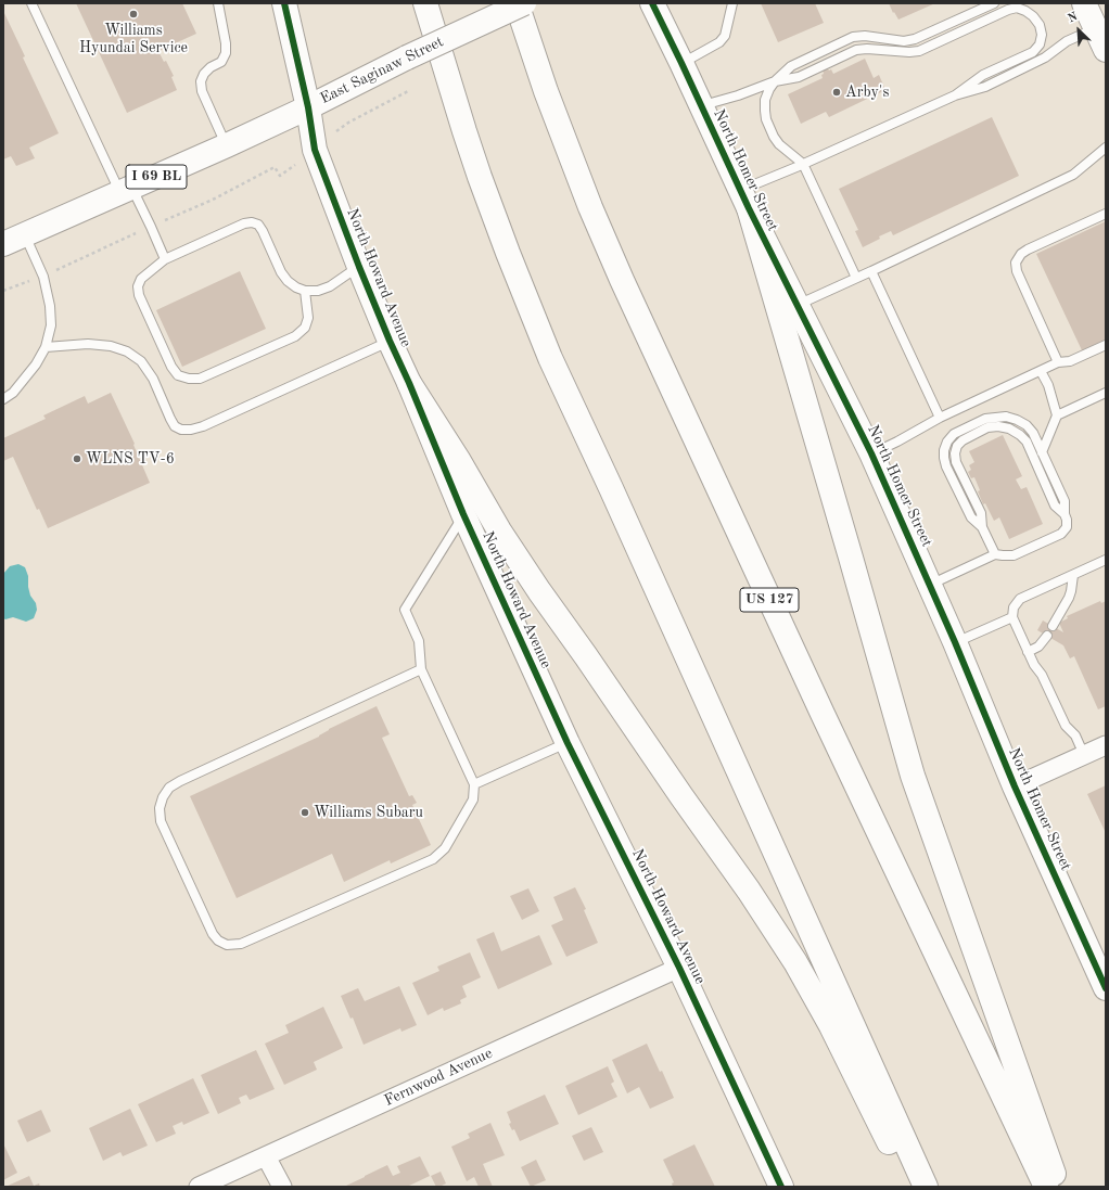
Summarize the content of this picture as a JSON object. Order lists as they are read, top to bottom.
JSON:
{
  "streets": {
    "main road": [
      "East Saginaw Street",
      "North Homer Street",
      "I 69 BL",
      "North Howard Avenue",
      "US 127"
    ],
    "street": ["Fernwood Avenue"]
  },
  "crossings": [
    ["East Saginaw Street", "North Howard Avenue"],
    ["North Howard Avenue", "Fernwood Avenue"]
  ],
  "places": [
    "Williams Hyundai Service",
    "Arby's",
    "WLNS TV-6",
    "Williams Subaru"
  ],
  "north": "top left"
}
